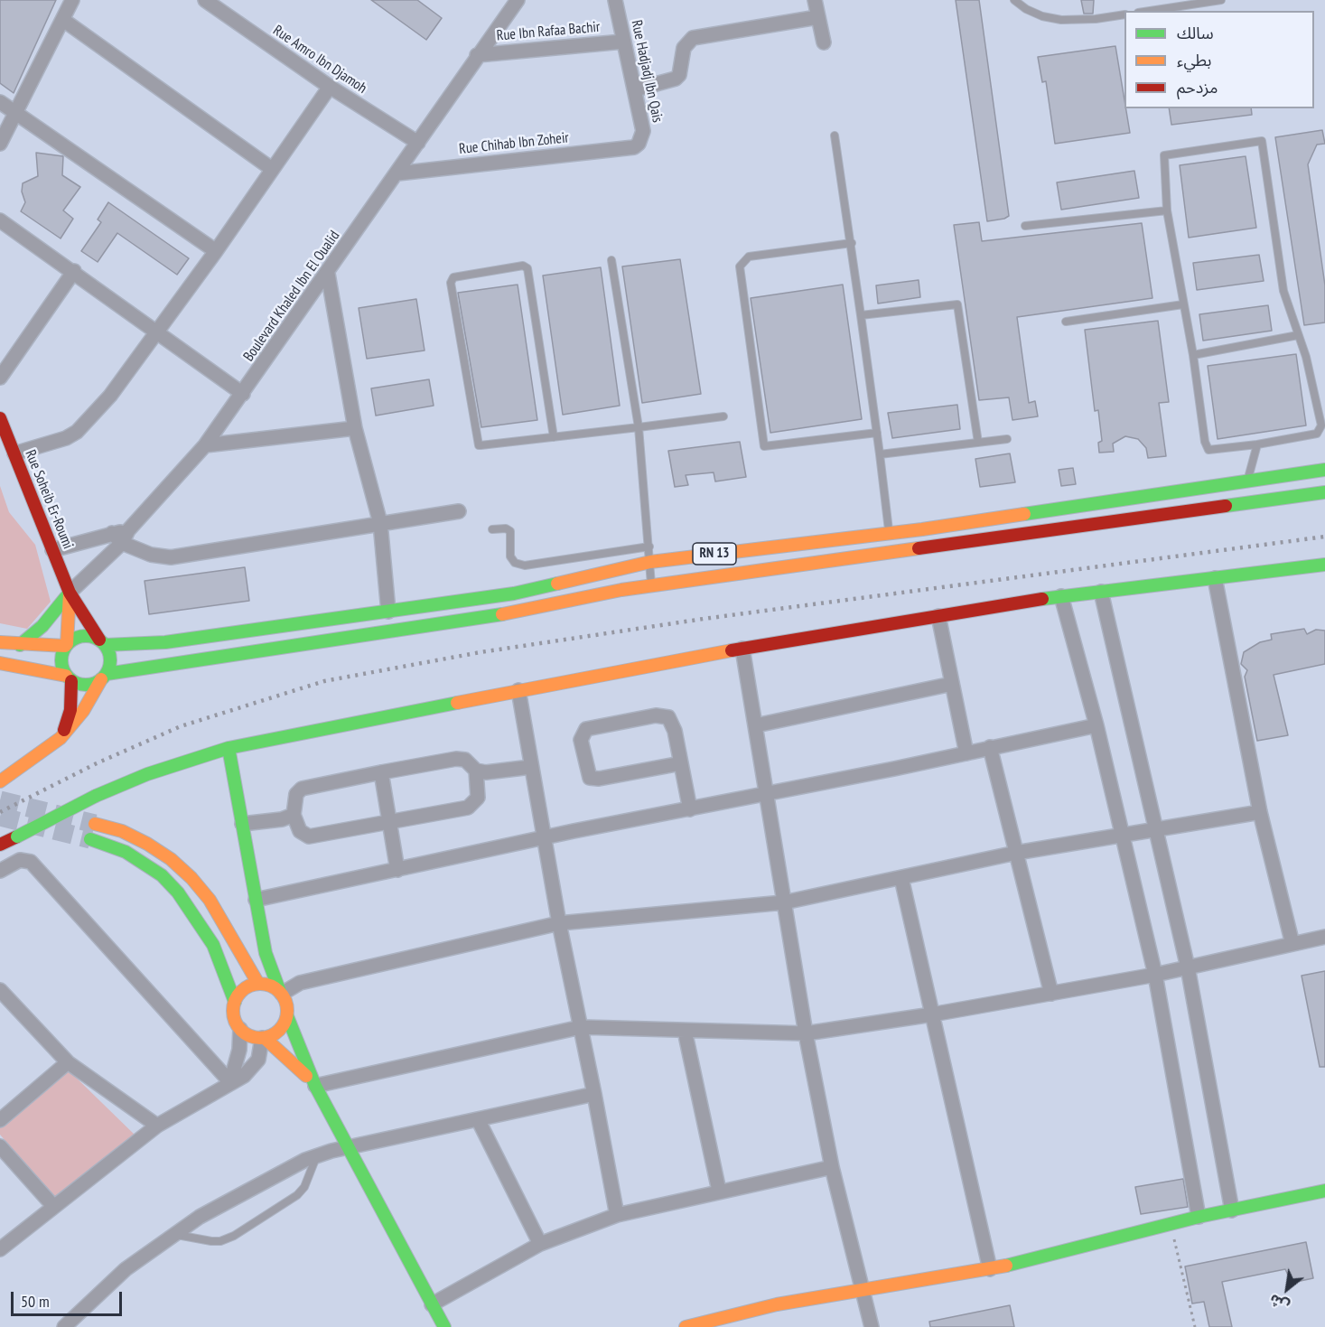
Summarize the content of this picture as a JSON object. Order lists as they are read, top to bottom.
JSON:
{
  "streets": {
    "main road": ["Rue Soheib Er-Roumi", "RN 13"],
    "street": [
      "Rue Ibn Rafaa Bachir",
      "Rue Amro Ibn Djamoh",
      "Rue Hadjadj Ibn Qais",
      "Rue Chihab Ibn Zoheir",
      "Boulevard Khaled Ibn El Oualid"
    ]
  },
  "crossings": [
    ["Rue Ibn Rafaa Bachir", "Rue Hadjadj Ibn Qais"],
    ["Rue Ibn Rafaa Bachir", "Boulevard Khaled Ibn El Oualid"],
    ["Rue Amro Ibn Djamoh", "Boulevard Khaled Ibn El Oualid"],
    ["Rue Hadjadj Ibn Qais", "Rue Chihab Ibn Zoheir"],
    ["Rue Chihab Ibn Zoheir", "Boulevard Khaled Ibn El Oualid"],
    ["Boulevard Khaled Ibn El Oualid", "Rue Soheib Er-Roumi"],
    ["Rue Soheib Er-Roumi", "RN 13"]
  ],
  "legend": ["سالك", "بطيء", "مزدحم"],
  "scale_bar": "50 m",
  "north": "bottom left"
}
